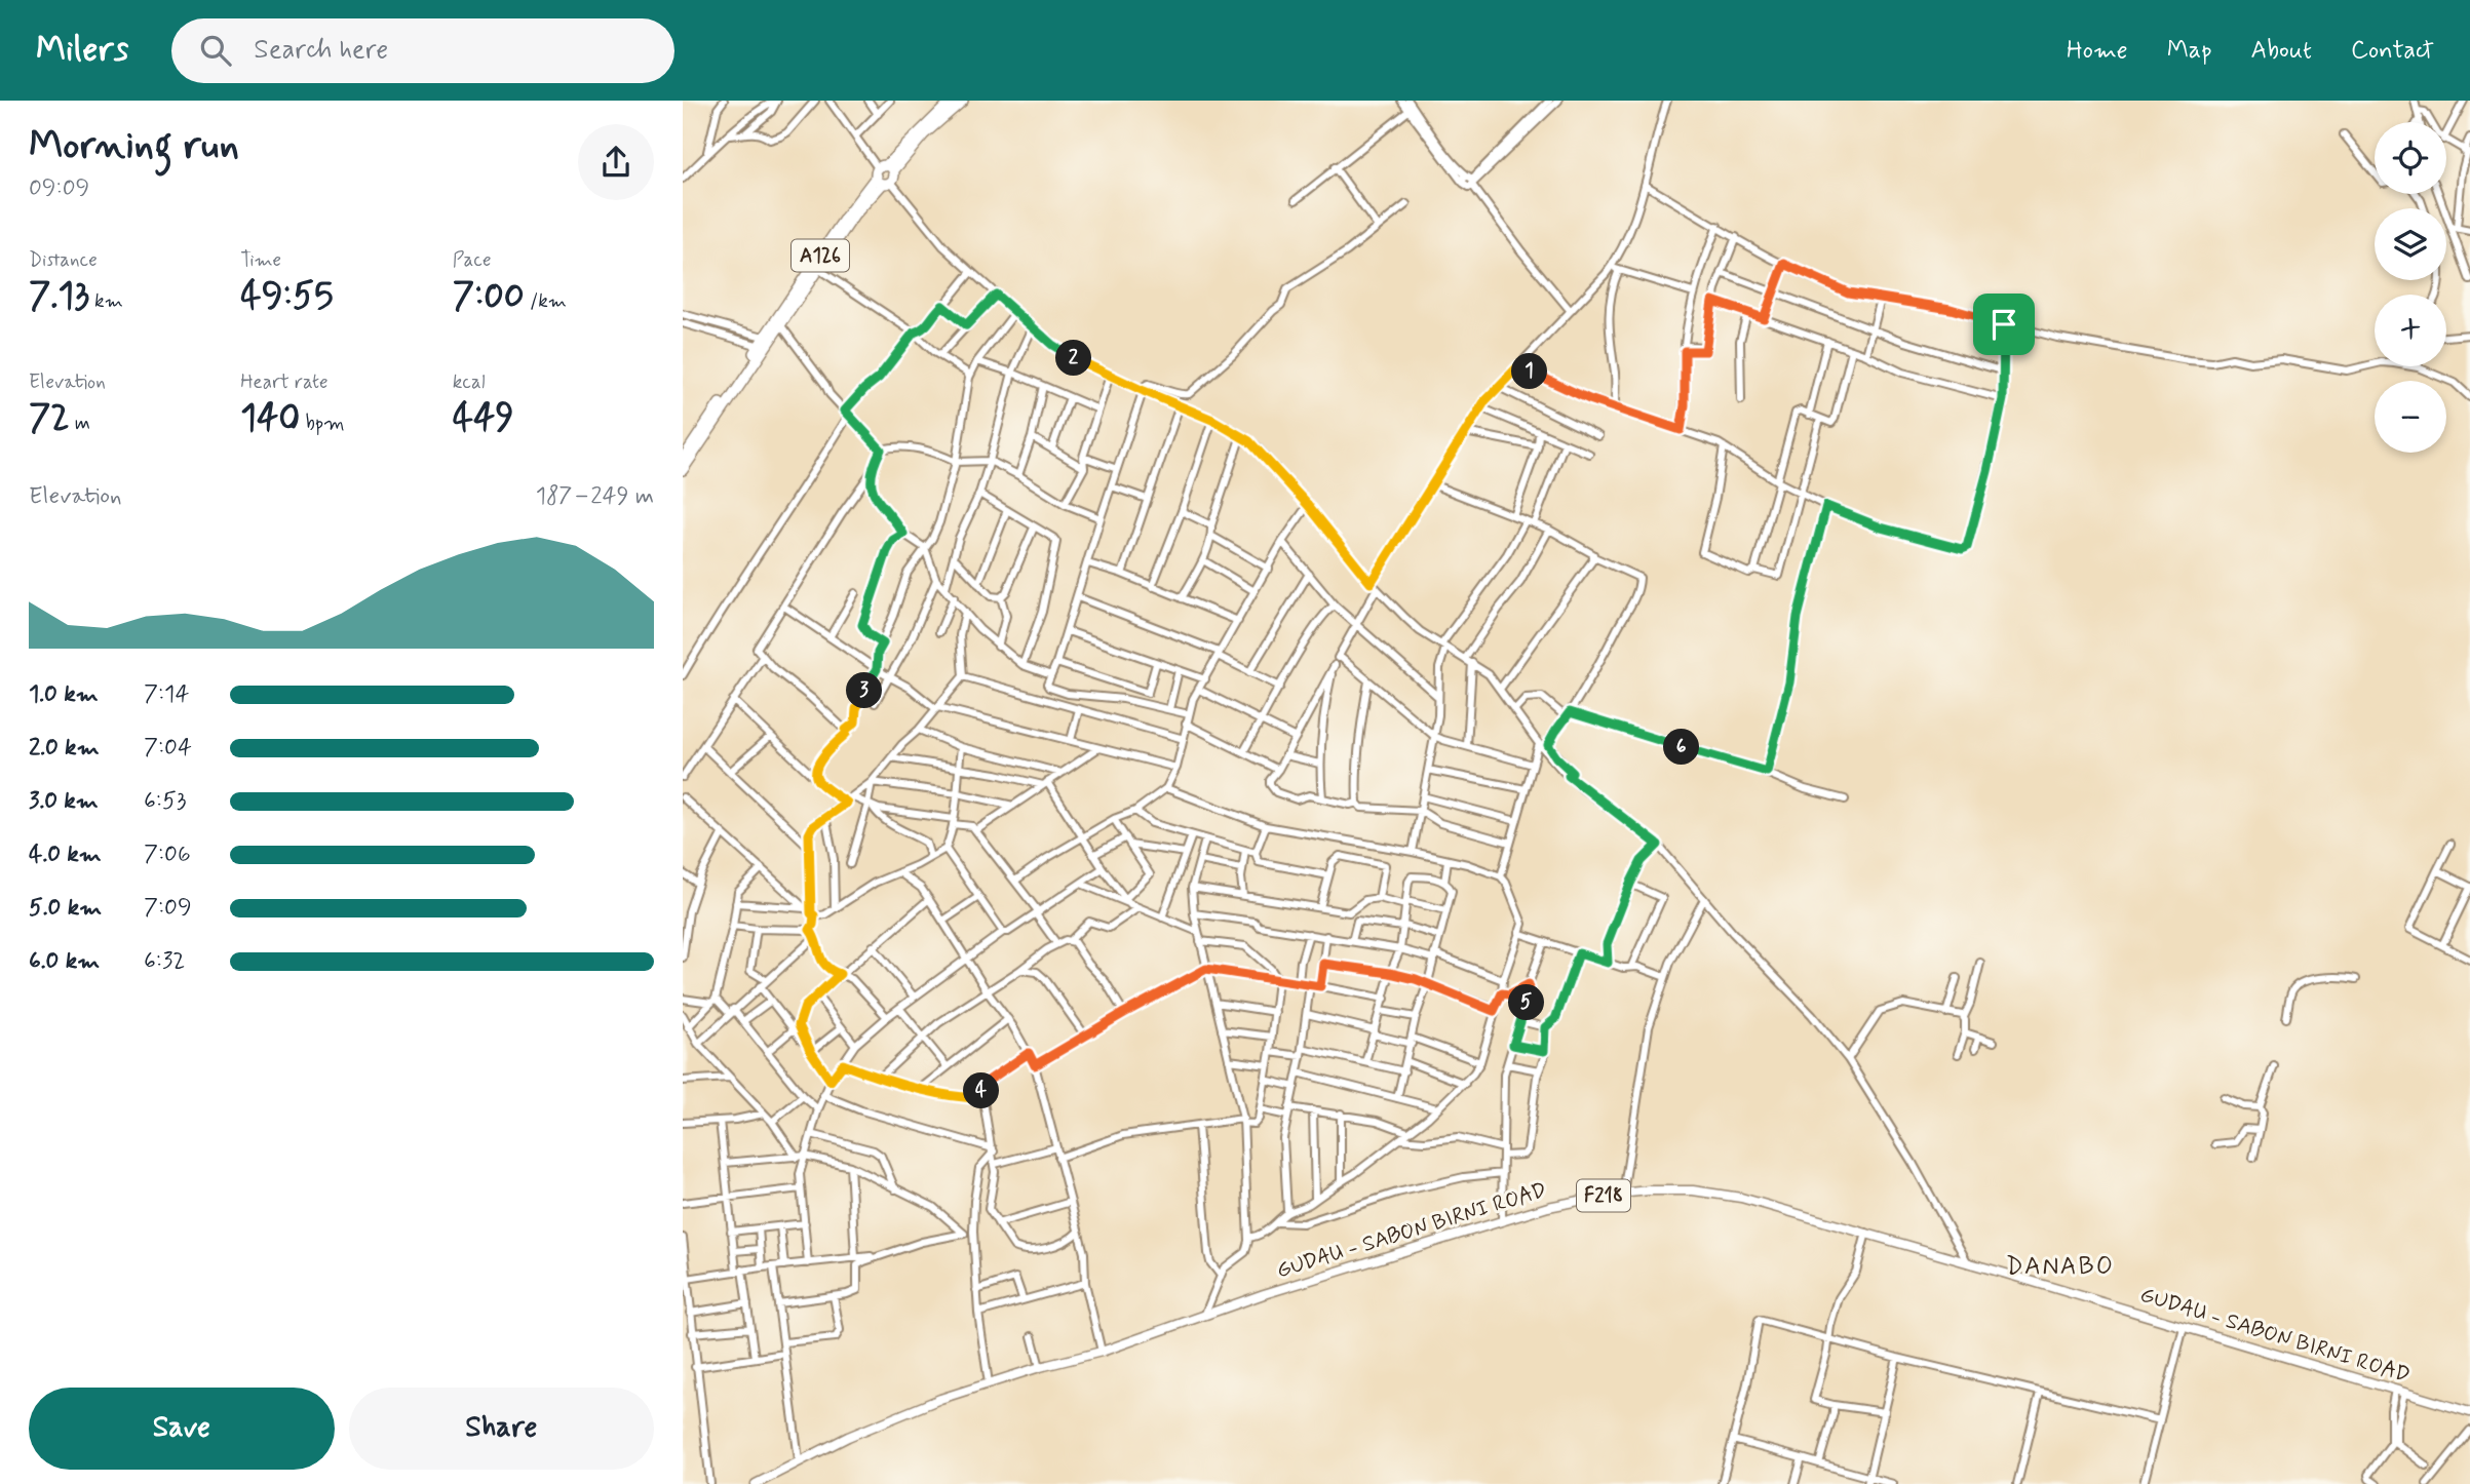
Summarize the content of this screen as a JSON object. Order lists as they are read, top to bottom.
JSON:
{
  "streets": {
    "highway": ["A126"],
    "main road": ["F218", "GUDAU - SABON BIRNI ROAD"]
  },
  "districts": ["DANABO"],
  "page": {
    "header": "Milers",
    "search": "Search here",
    "nav": [
      "Home",
      "Map",
      "About",
      "Contact"
    ],
    "heading": ["Morning run", "09:09"],
    "map_buttons": ["+", "−"],
    "stats": [
      ["Distance", "7.13 km"],
      ["Time", "49:55"],
      ["Pace", "7:00 /km"],
      ["Elevation", "72 m"],
      ["Heart rate", "140 bpm"],
      ["kcal", "449"]
    ],
    "pins": [
      "2",
      "1",
      "3",
      "6",
      "5",
      "4"
    ],
    "chart": ["Elevation", "187–249 m"],
    "list": [
      {
        "name": "1.0 km",
        "note": "7:14"
      },
      {
        "name": "2.0 km",
        "note": "7:04"
      },
      {
        "name": "3.0 km",
        "note": "6:53"
      },
      {
        "name": "4.0 km",
        "note": "7:06"
      },
      {
        "name": "5.0 km",
        "note": "7:09"
      },
      {
        "name": "6.0 km",
        "note": "6:32"
      }
    ],
    "buttons": ["Save", "Share"]
  }
}
